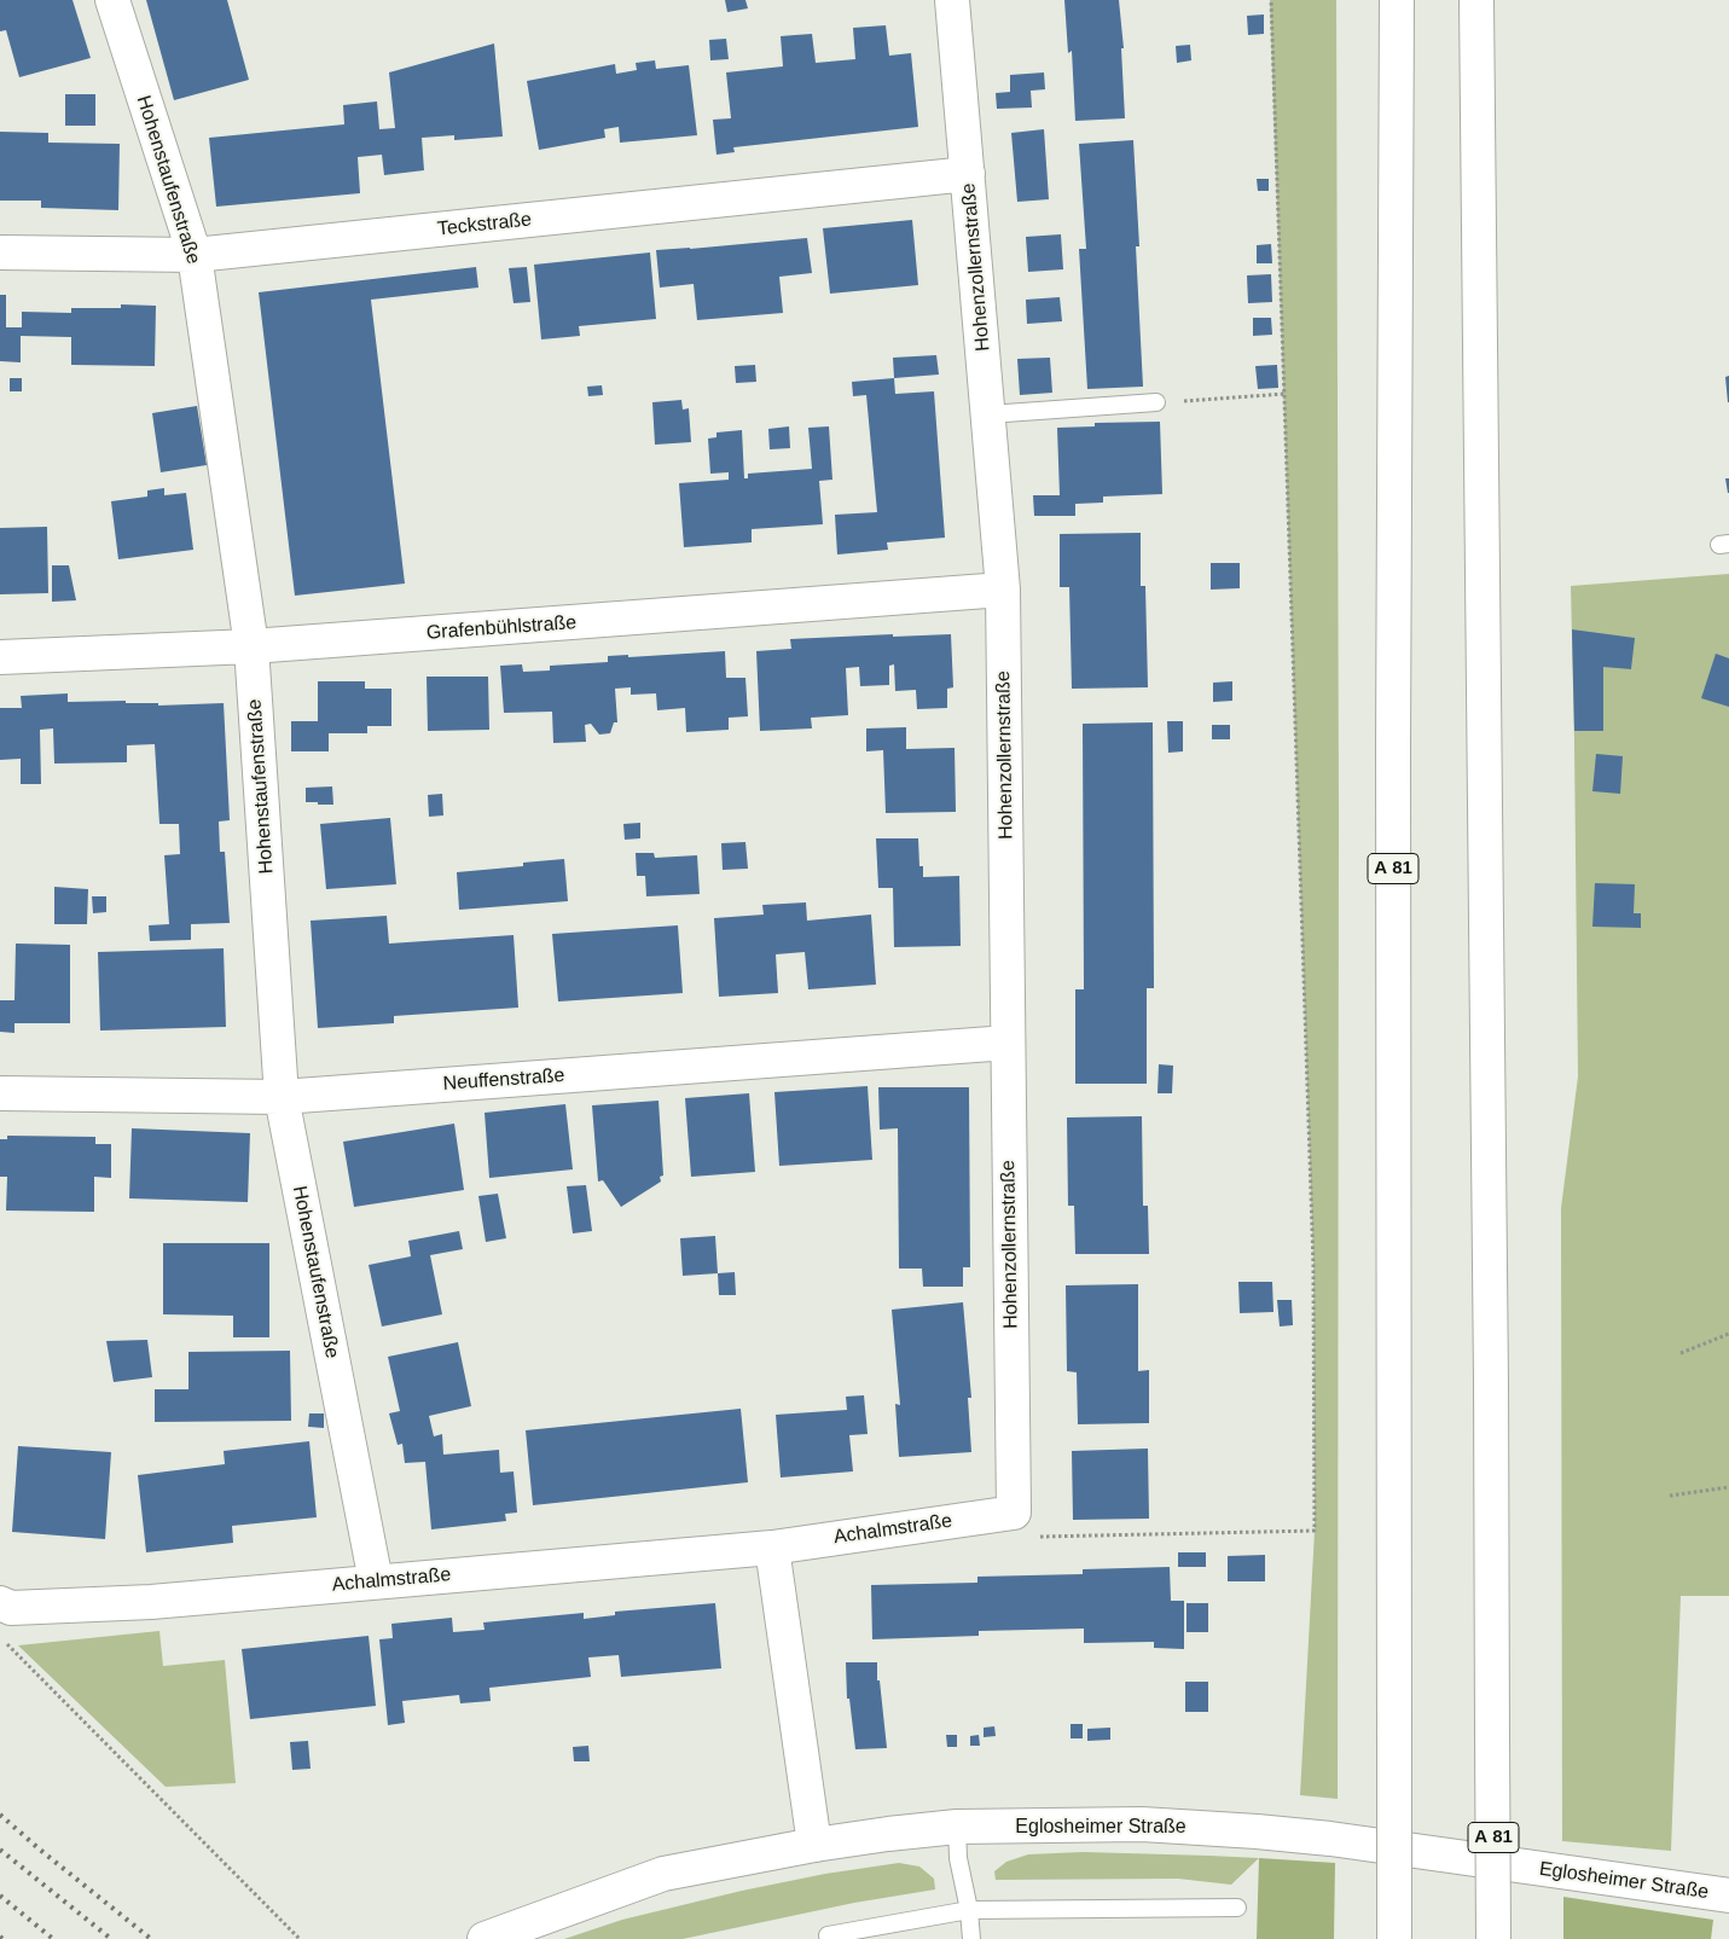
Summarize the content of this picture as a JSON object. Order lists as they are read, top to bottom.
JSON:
{
  "streets": {
    "main road": [
      "Hohenstaufenstraße",
      "Teckstraße",
      "Hohenzollernstraße",
      "Grafenbühlstraße",
      "A 81",
      "Neuffenstraße",
      "Achalmstraße",
      "Eglosheimer Straße"
    ]
  },
  "crossings": [
    ["Hohenstaufenstraße", "Teckstraße"],
    ["Hohenstaufenstraße", "Grafenbühlstraße"],
    ["Hohenstaufenstraße", "Neuffenstraße"],
    ["Hohenstaufenstraße", "Achalmstraße"],
    ["Teckstraße", "Hohenzollernstraße"],
    ["Hohenzollernstraße", "Grafenbühlstraße"],
    ["Hohenzollernstraße", "Neuffenstraße"],
    ["Hohenzollernstraße", "Achalmstraße"]
  ]
}
